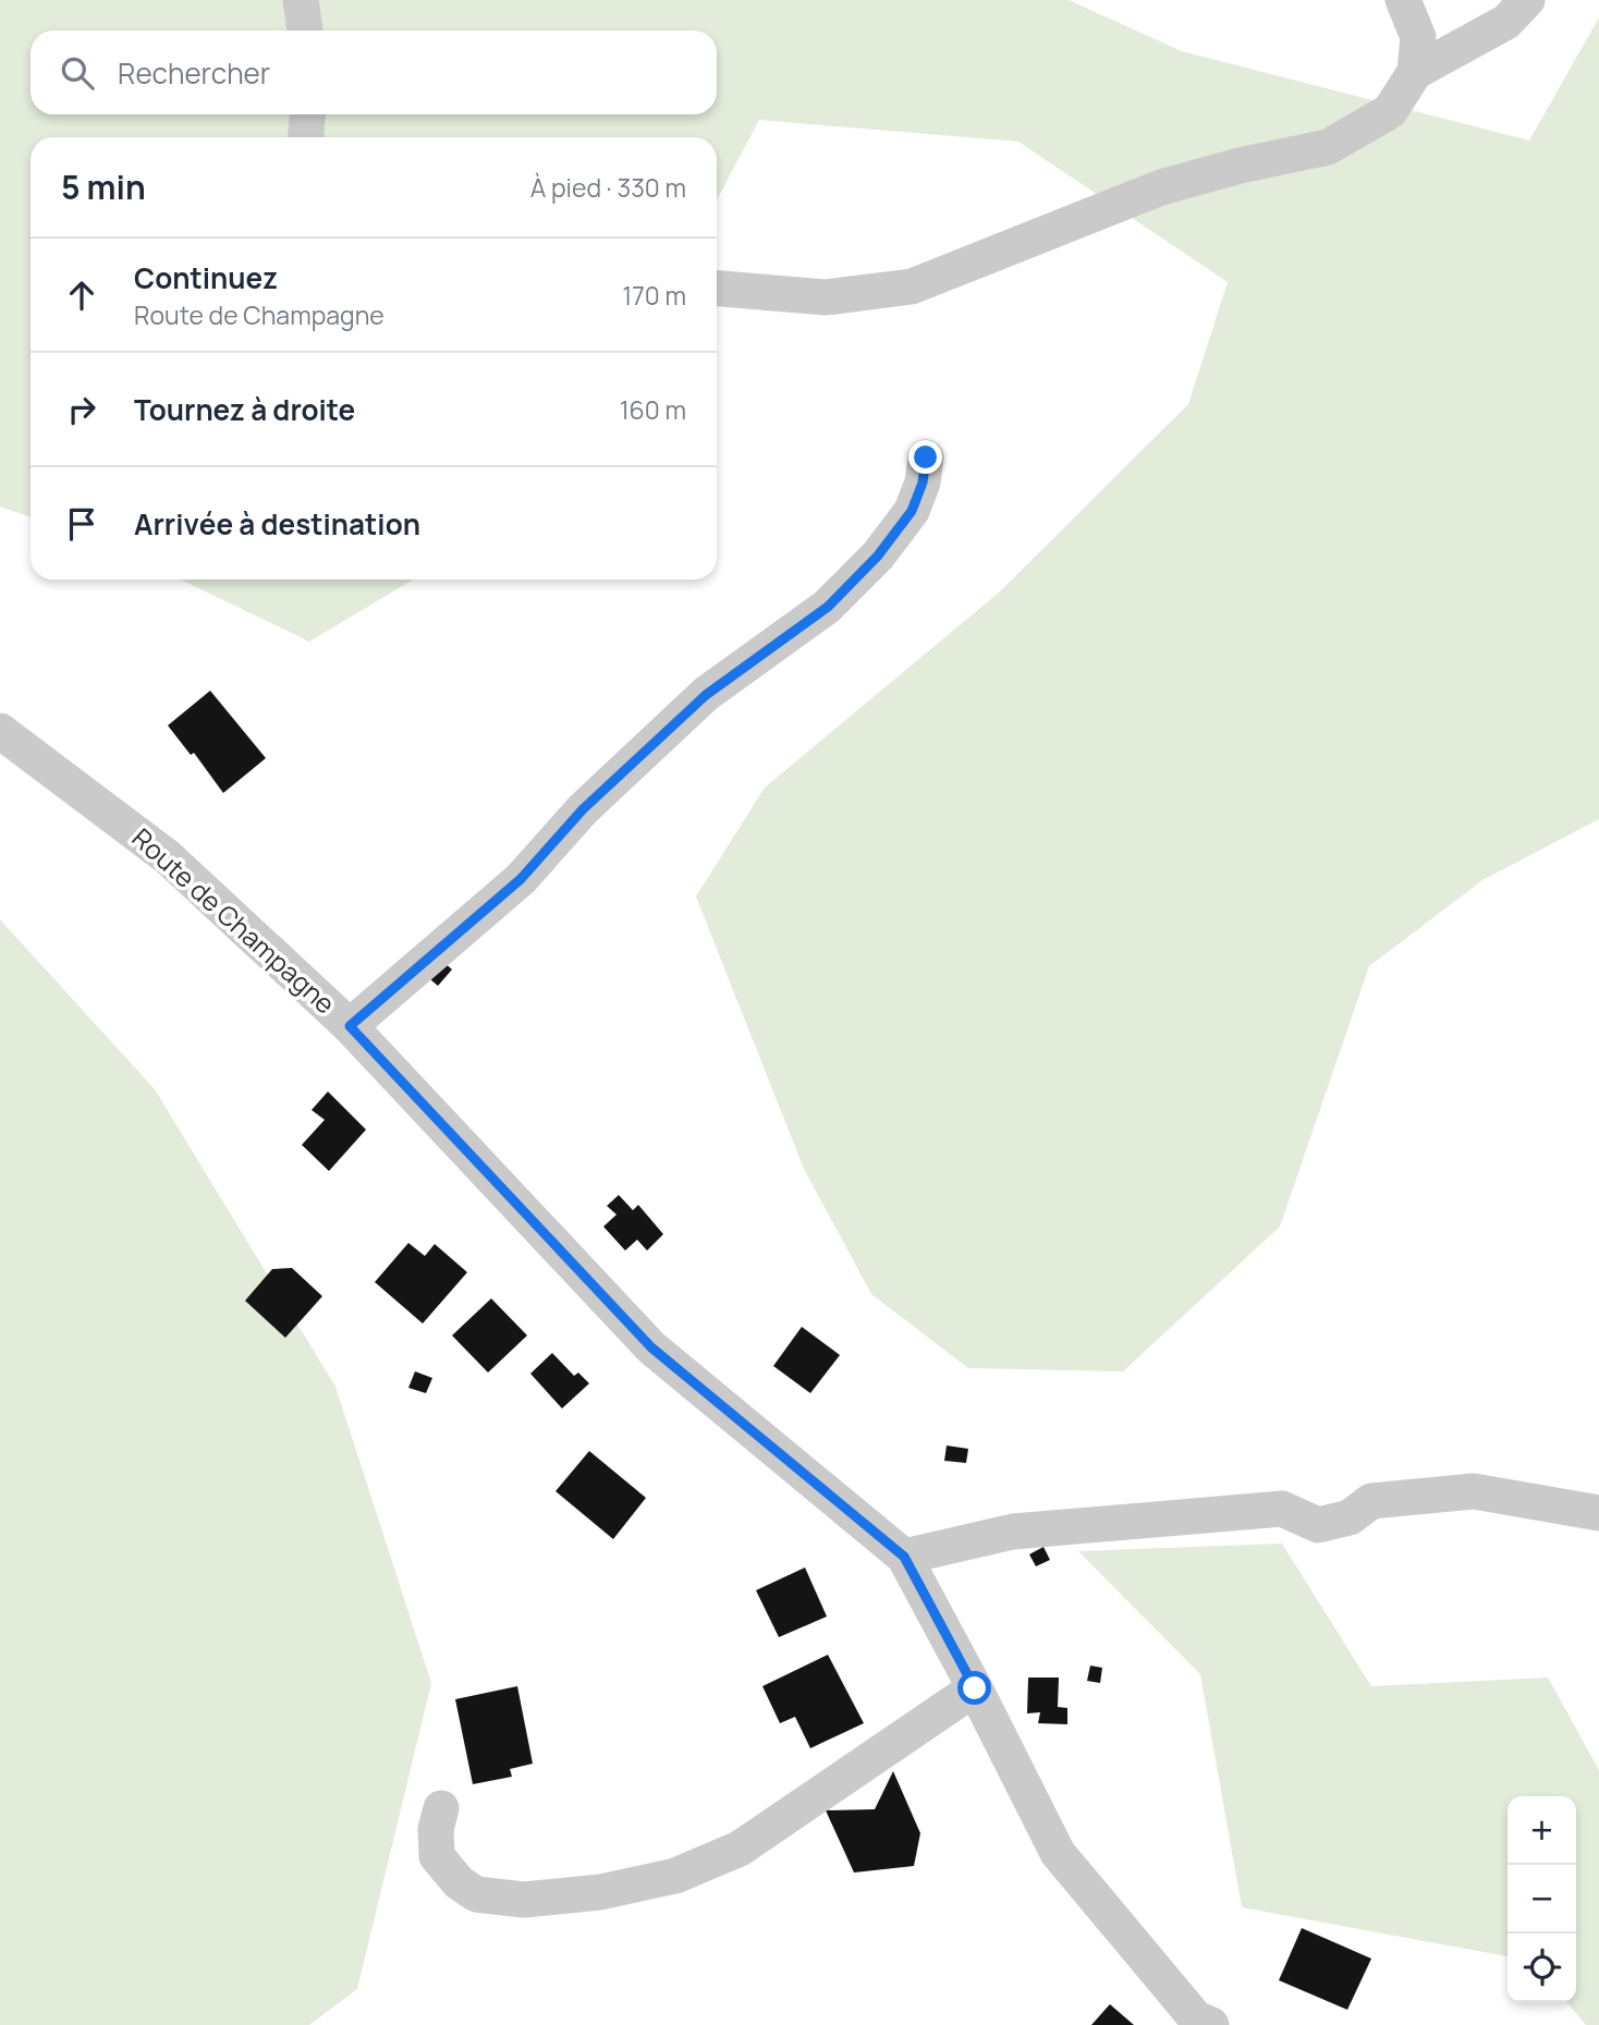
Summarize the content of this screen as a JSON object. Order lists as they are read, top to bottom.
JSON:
{
  "streets": {
    "street": ["Route de Champagne"]
  },
  "page": {
    "search": "Rechercher",
    "heading": ["5 min", "À pied · 330 m"],
    "list": [
      ["Continuez", "Route de Champagne", "170 m"],
      ["Tournez à droite", "160 m"],
      "Arrivée à destination"
    ],
    "map_buttons": ["+", "−"]
  }
}
